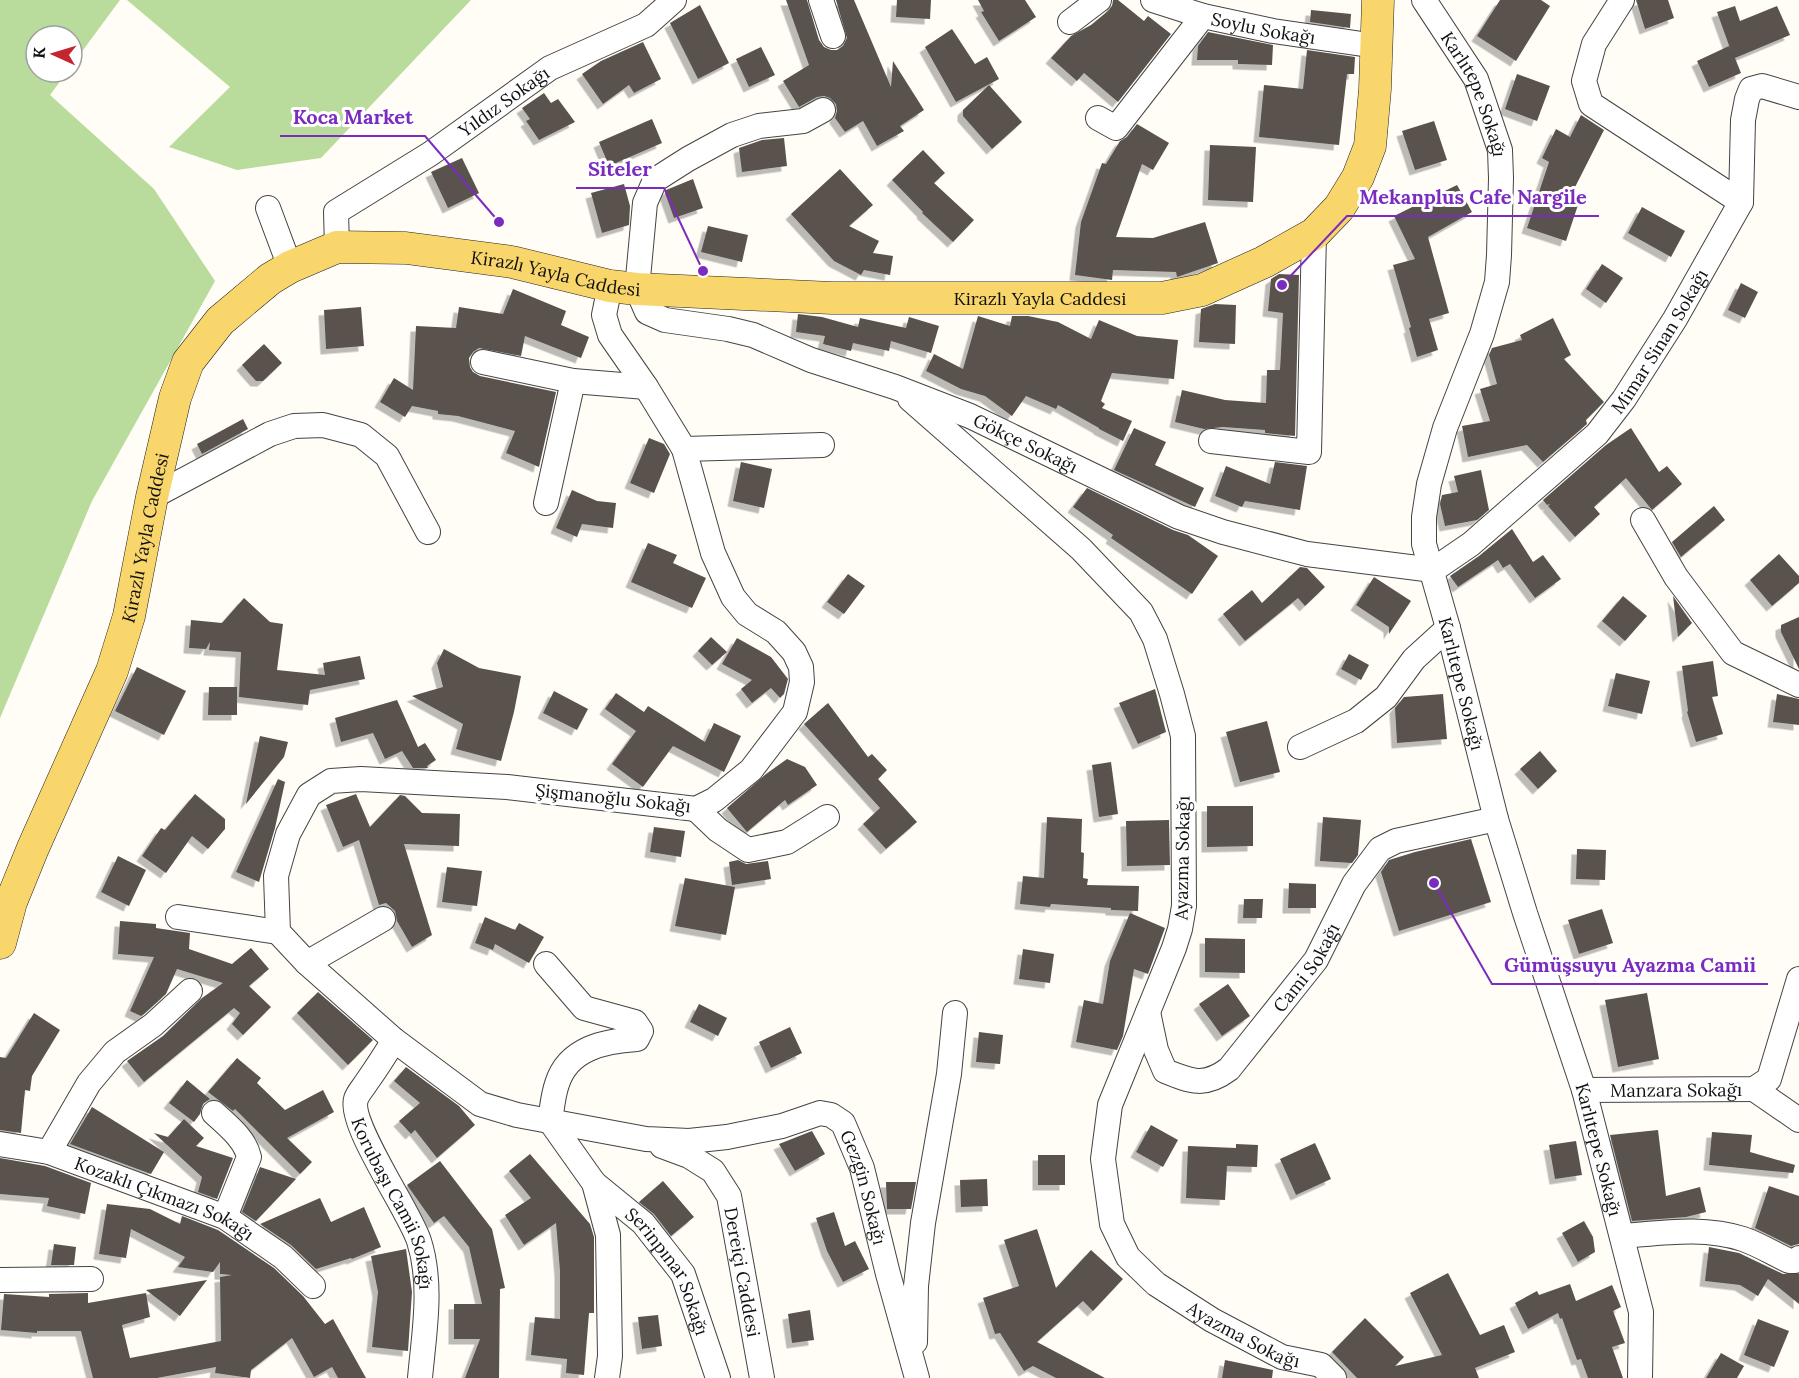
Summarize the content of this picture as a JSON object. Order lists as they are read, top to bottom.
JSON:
{
  "streets": {
    "main road": ["Kirazlı Yayla Caddesi"],
    "street": [
      "Soylu Sokağı",
      "Karlıtepe Sokağı",
      "Yıldız Sokağı",
      "Mimar Sinan Sokağı",
      "Gökçe Sokağı",
      "Şişmanoğlu Sokağı",
      "Ayazma Sokağı",
      "Cami Sokağı",
      "Manzara Sokağı",
      "Gezgin Sokağı",
      "Kozaklı Çıkmazı Sokağı",
      "Korubaşı Camii Sokağı",
      "Dereiçi Caddesi",
      "Serinpınar Sokağı"
    ]
  },
  "crossings": [
    ["Soylu Sokağı", "Kirazlı Yayla Caddesi"],
    ["Karlıtepe Sokağı", "Mimar Sinan Sokağı"],
    ["Karlıtepe Sokağı", "Gökçe Sokağı"],
    ["Karlıtepe Sokağı", "Cami Sokağı"],
    ["Karlıtepe Sokağı", "Manzara Sokağı"],
    ["Yıldız Sokağı", "Kirazlı Yayla Caddesi"],
    ["Kirazlı Yayla Caddesi", "Gökçe Sokağı"],
    ["Kirazlı Yayla Caddesi", "Şişmanoğlu Sokağı"],
    ["Mimar Sinan Sokağı", "Gökçe Sokağı"],
    ["Gökçe Sokağı", "Şişmanoğlu Sokağı"],
    ["Gökçe Sokağı", "Ayazma Sokağı"],
    ["Ayazma Sokağı", "Cami Sokağı"],
    ["Gezgin Sokağı", "Dereiçi Caddesi"]
  ],
  "places": [
    "Koca Market",
    "Siteler",
    "Mekanplus Cafe Nargile",
    "Gümüşsuyu Ayazma Camii"
  ],
  "north": "left"
}
